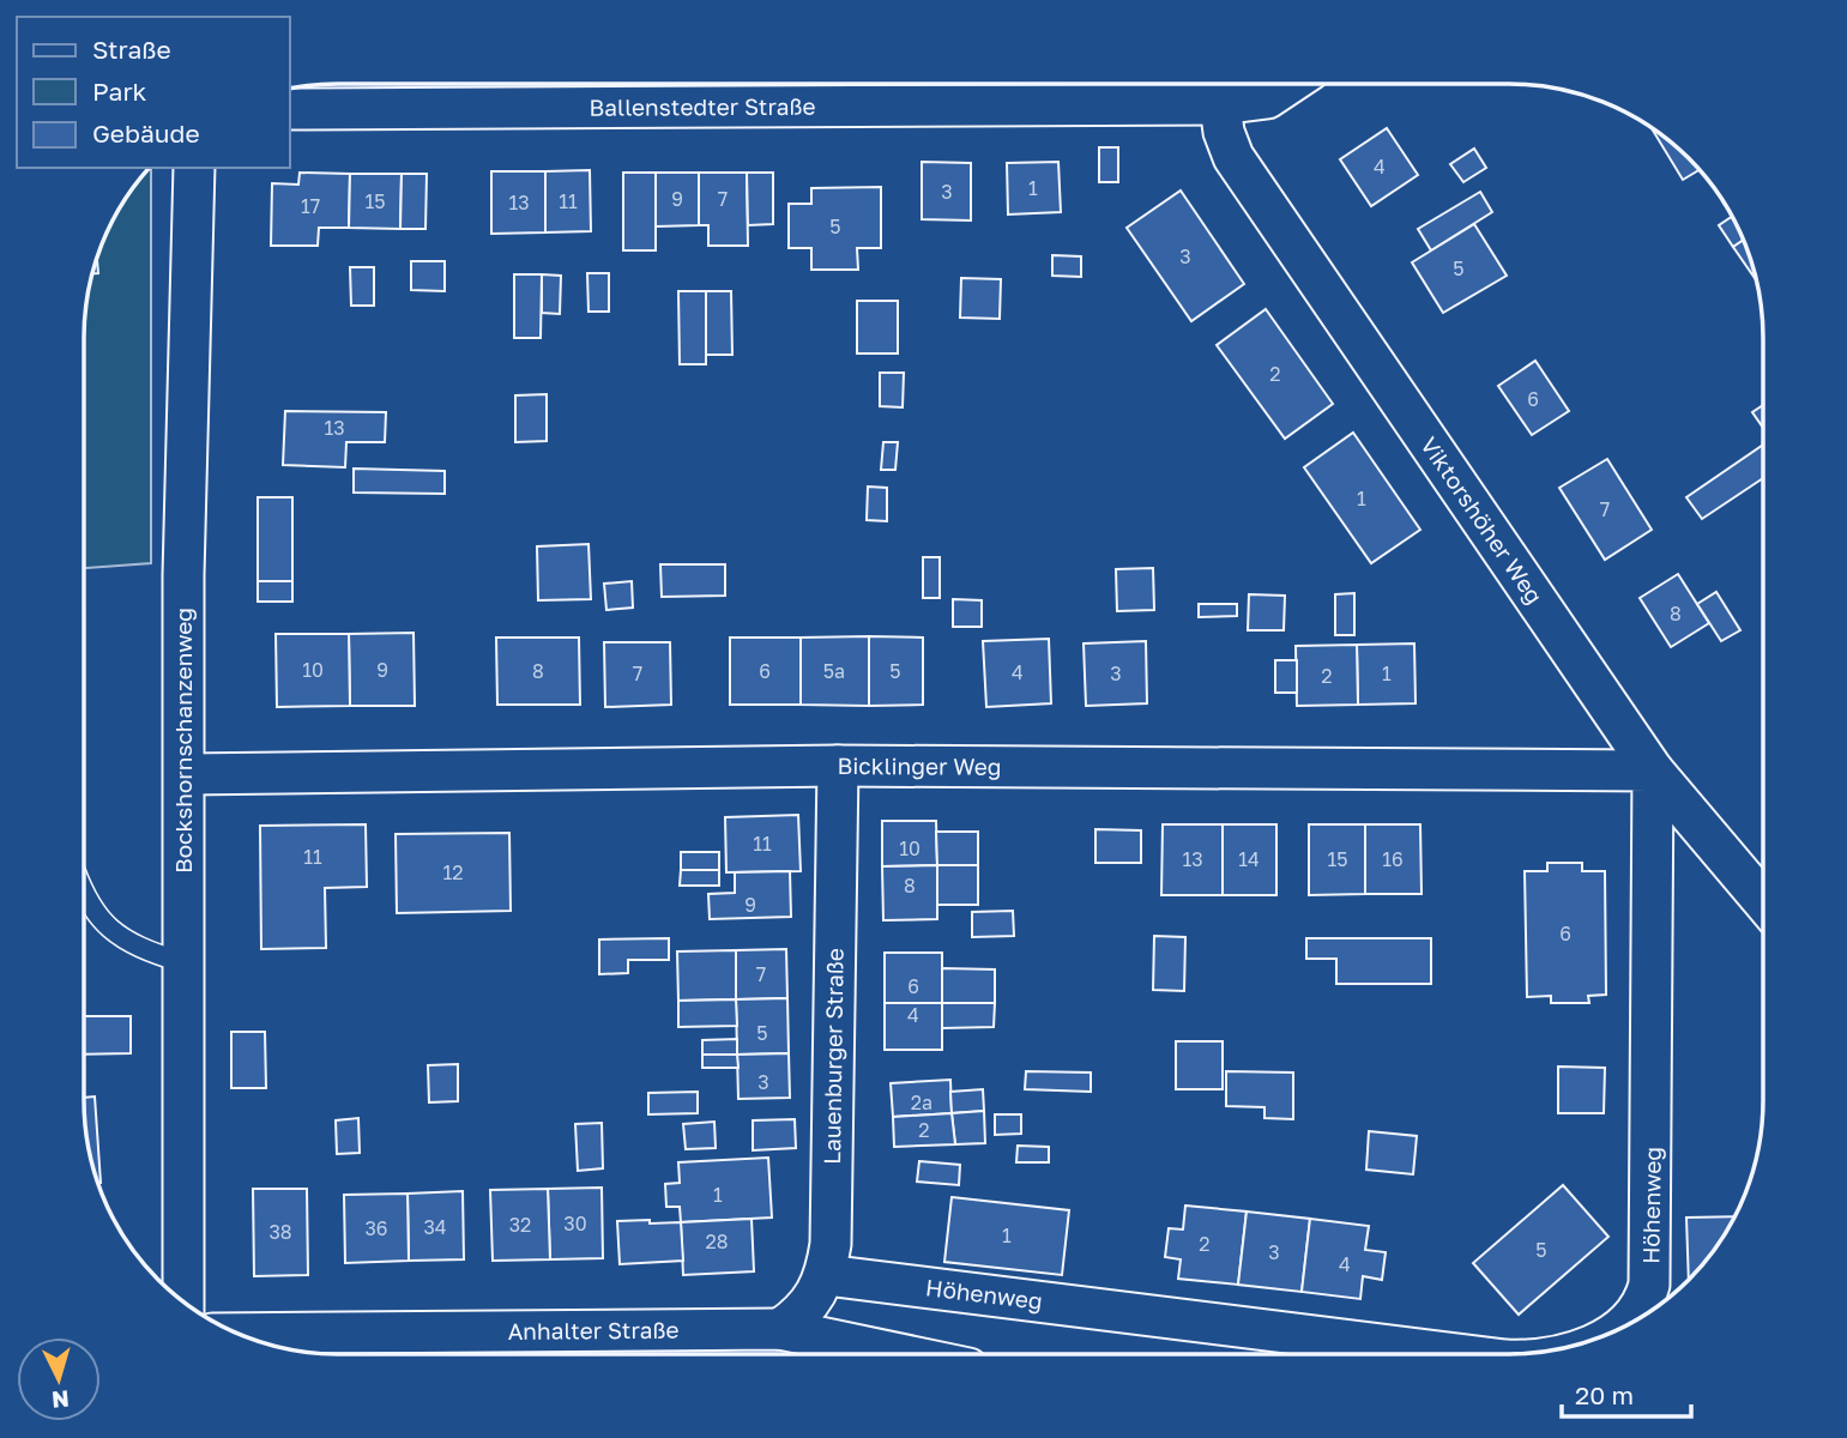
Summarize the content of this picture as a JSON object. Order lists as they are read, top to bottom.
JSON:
{
  "streets": {
    "street": [
      "Ballenstedter Straße",
      "Viktorshöher Weg",
      "Bockshornschanzenweg",
      "Bicklinger Weg",
      "Lauenburger Straße",
      "Höhenweg",
      "Anhalter Straße"
    ]
  },
  "crossings": [
    ["Ballenstedter Straße", "Viktorshöher Weg"],
    ["Viktorshöher Weg", "Bicklinger Weg"],
    ["Viktorshöher Weg", "Höhenweg"],
    ["Bockshornschanzenweg", "Bicklinger Weg"],
    ["Bicklinger Weg", "Lauenburger Straße"],
    ["Bicklinger Weg", "Höhenweg"],
    ["Lauenburger Straße", "Höhenweg"],
    ["Lauenburger Straße", "Anhalter Straße"]
  ],
  "house_numbers": [
    "4",
    "1",
    "3",
    "9",
    "7",
    "15",
    "11",
    "13",
    "17",
    "5",
    "3",
    "5",
    "2",
    "6",
    "13",
    "1",
    "7",
    "8",
    "10",
    "9",
    "8",
    "6",
    "5a",
    "5",
    "4",
    "7",
    "3",
    "1",
    "2",
    "11",
    "10",
    "11",
    "13",
    "14",
    "15",
    "16",
    "12",
    "8",
    "9",
    "6",
    "7",
    "6",
    "4",
    "5",
    "3",
    "2a",
    "2",
    "1",
    "30",
    "32",
    "34",
    "36",
    "38",
    "1",
    "28",
    "2",
    "5",
    "3",
    "4"
  ],
  "legend": ["Straße", "Park", "Gebäude"],
  "scale_bar": "20 m",
  "north": "bottom"
}
